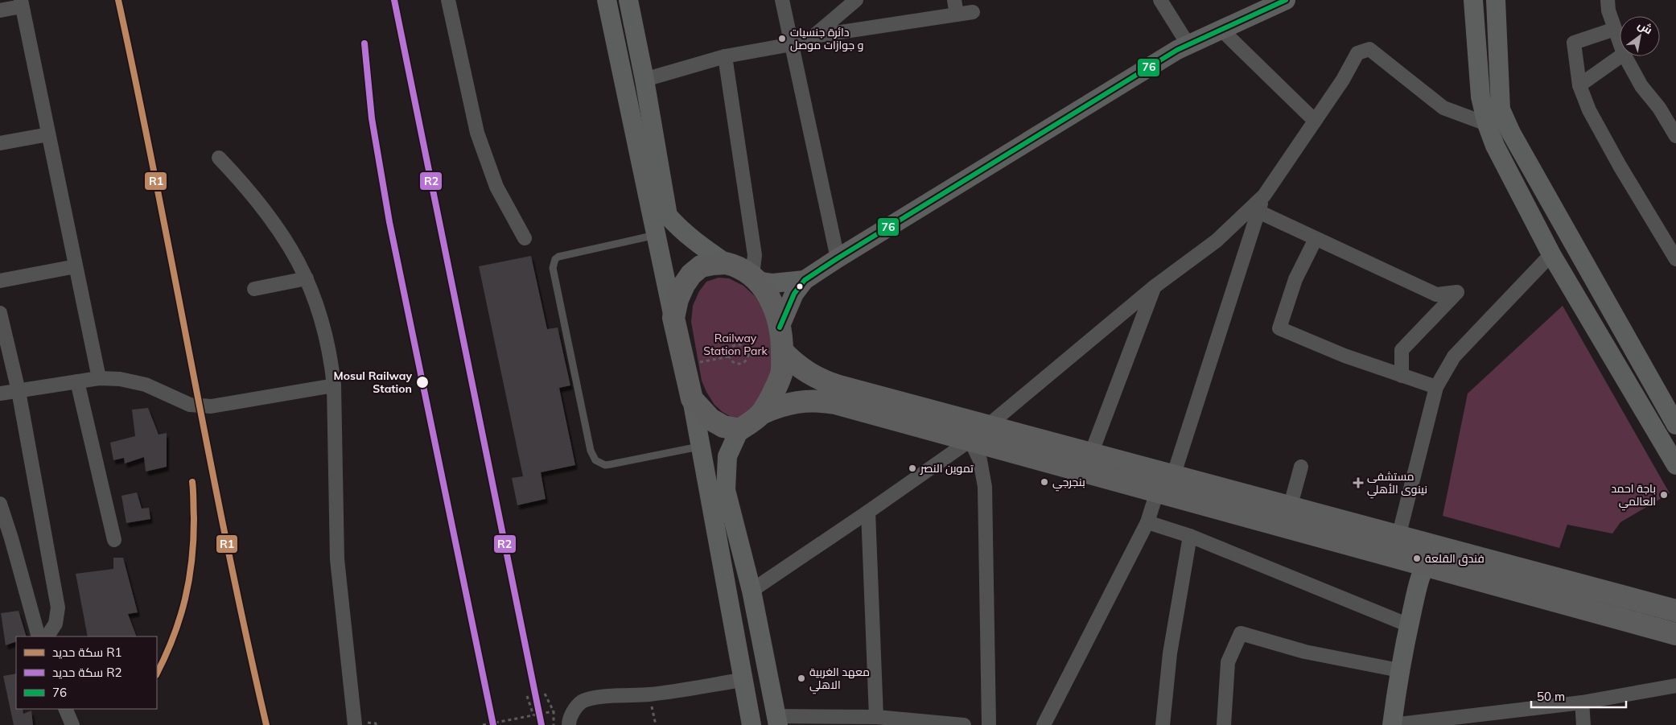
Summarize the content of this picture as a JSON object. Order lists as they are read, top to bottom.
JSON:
{
  "parks": ["Railway Station Park"],
  "places": {
    "other": [
      "دائرة جنسيات و جوازات موصل",
      "Mosul Railway Station",
      "تموين النصر",
      "بنجرجي",
      "باجة احمد العالمي",
      "فندق القلعة",
      "معهد الغربية الاهلي"
    ],
    "health": ["مستشفى نينوى الأهلي"]
  },
  "lines": ["rail line R1", "rail line R2", "transit line 76"],
  "legend": ["سكة حديد R1", "سكة حديد R2", "76"],
  "scale_bar": "50 m",
  "north": "top right"
}
